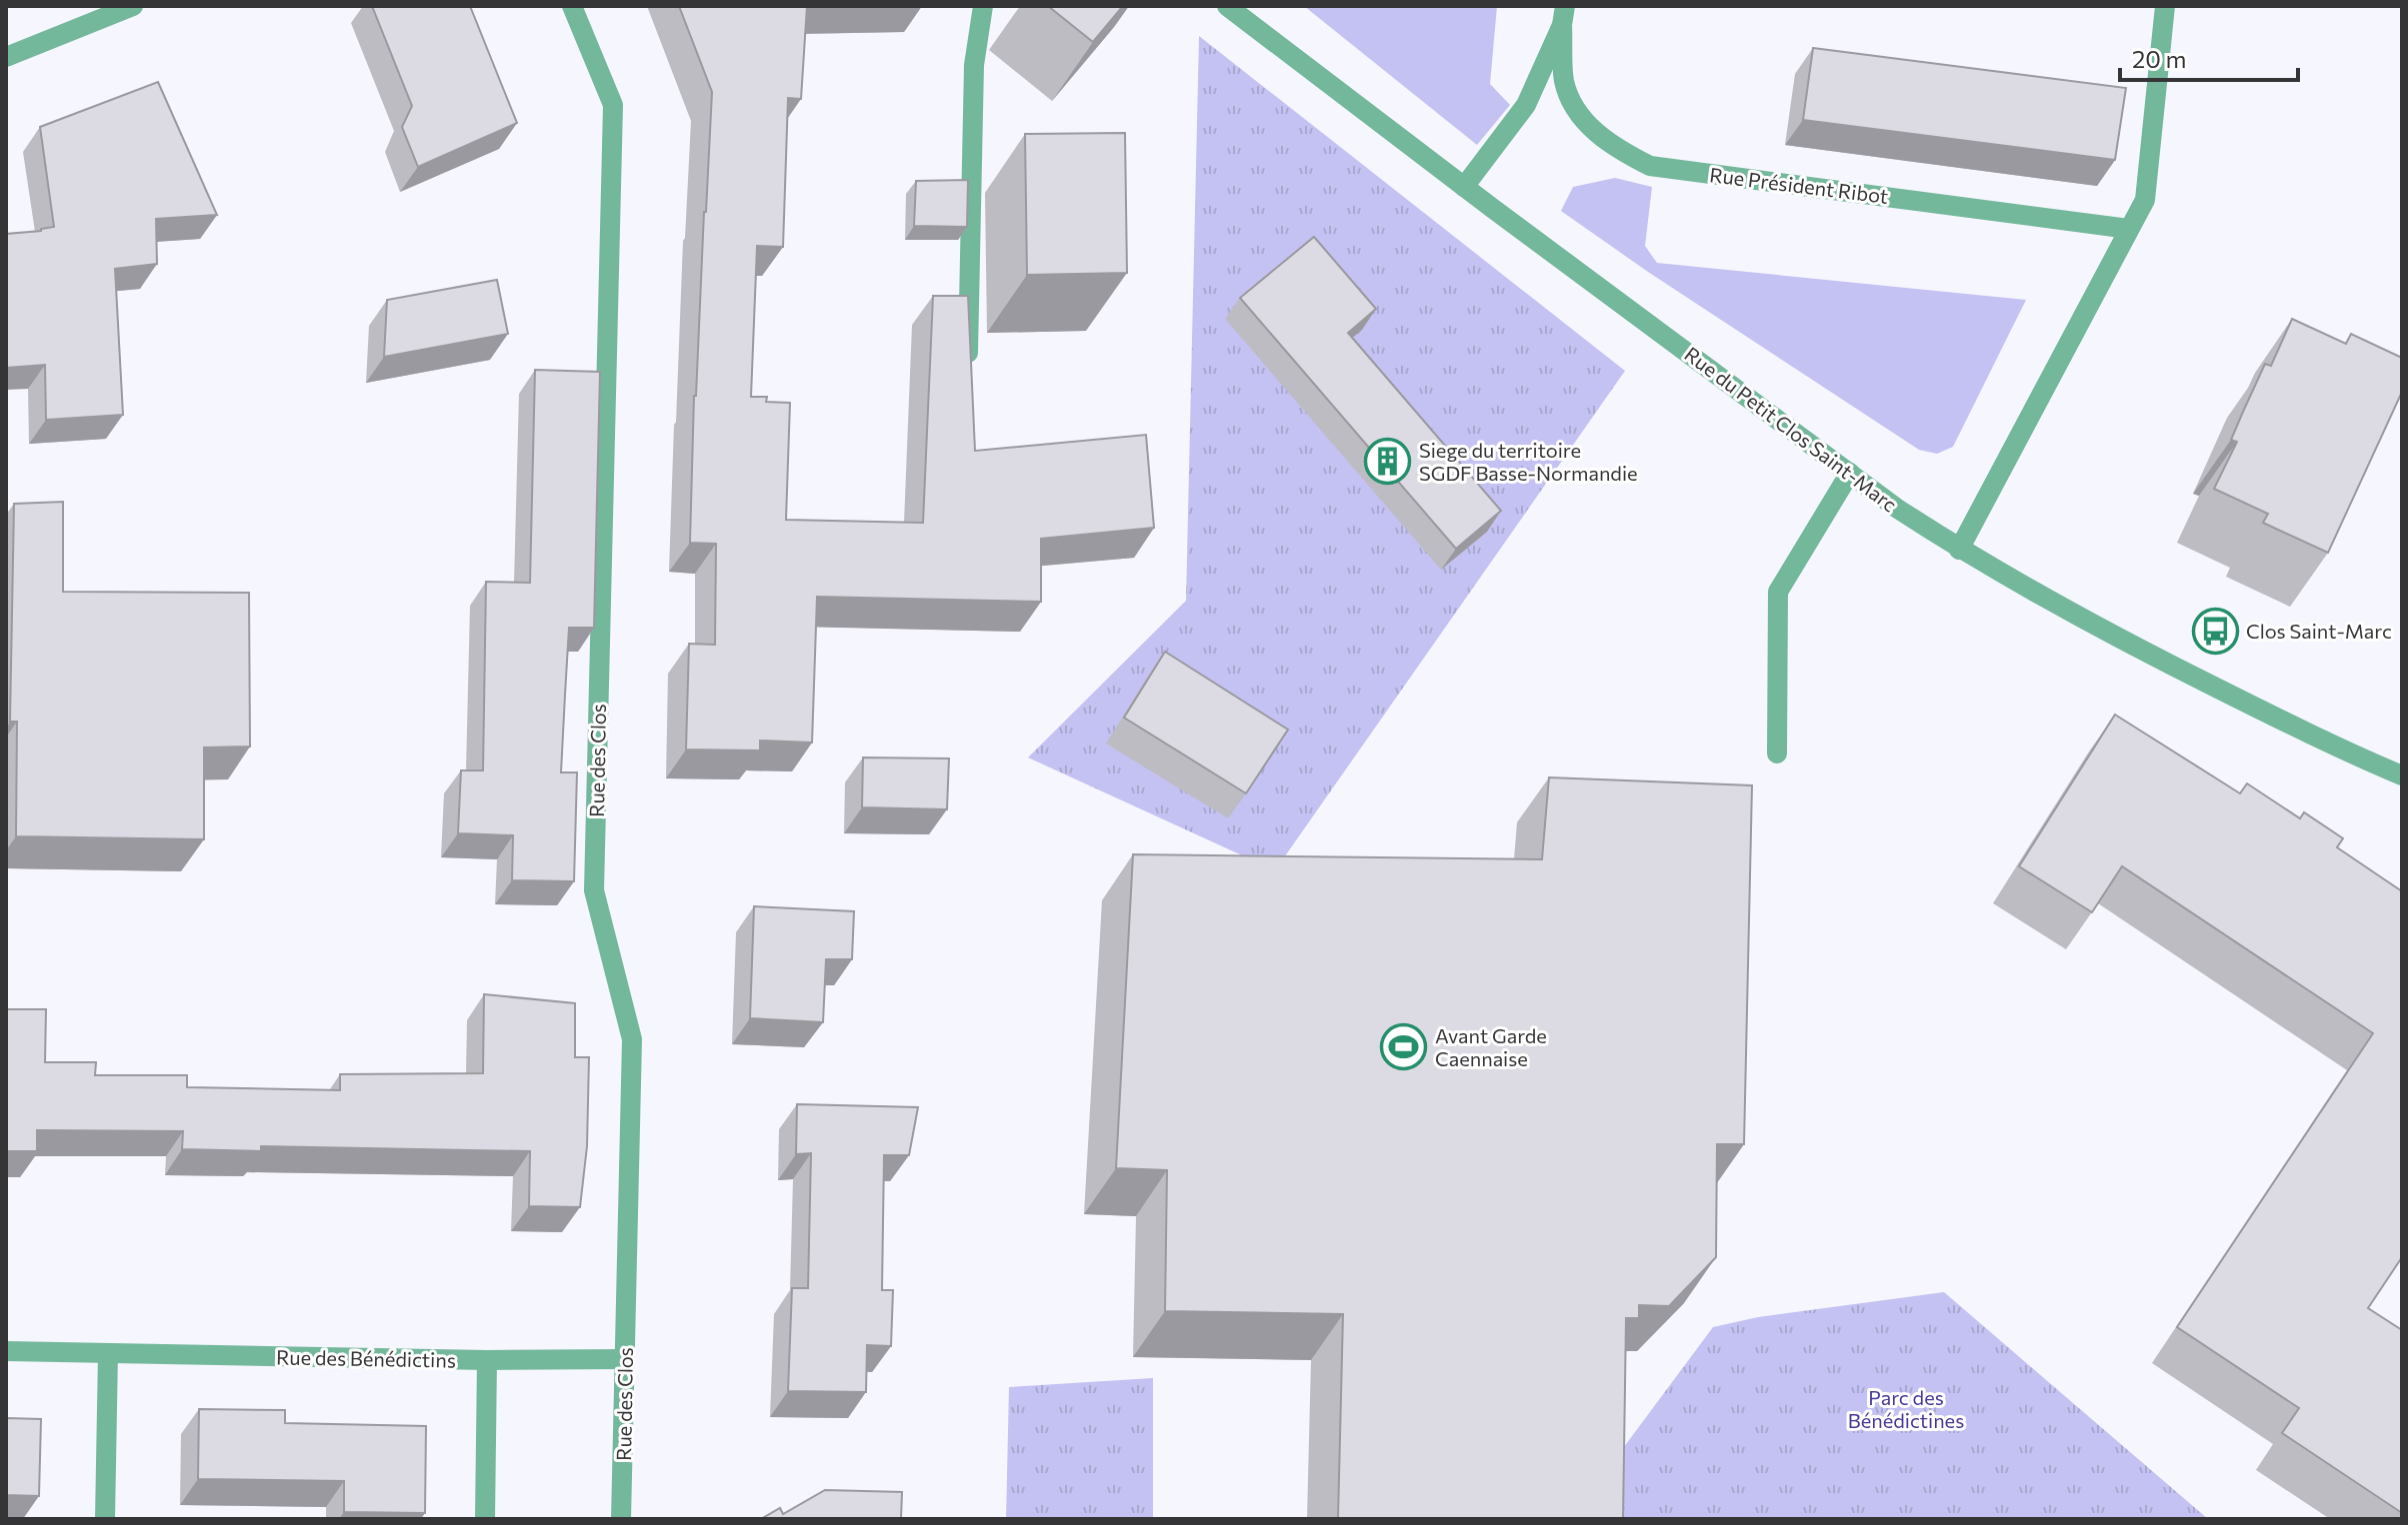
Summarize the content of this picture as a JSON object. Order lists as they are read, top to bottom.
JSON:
{
  "streets": {
    "street": [
      "Rue Président Ribot",
      "Rue du Petit Clos Saint-Marc",
      "Rue des Clos",
      "Rue des Bénédictins"
    ]
  },
  "crossings": [
    ["Rue Président Ribot", "Rue du Petit Clos Saint-Marc"],
    ["Rue des Clos", "Rue des Bénédictins"]
  ],
  "parks": ["Parc des Bénédictines"],
  "places": {
    "building": ["Siege du territoire SGDF Basse-Normandie"],
    "bus stop": ["Clos Saint-Marc"],
    "sports": ["Avant Garde Caennaise"]
  },
  "scale_bar": "20 m"
}
